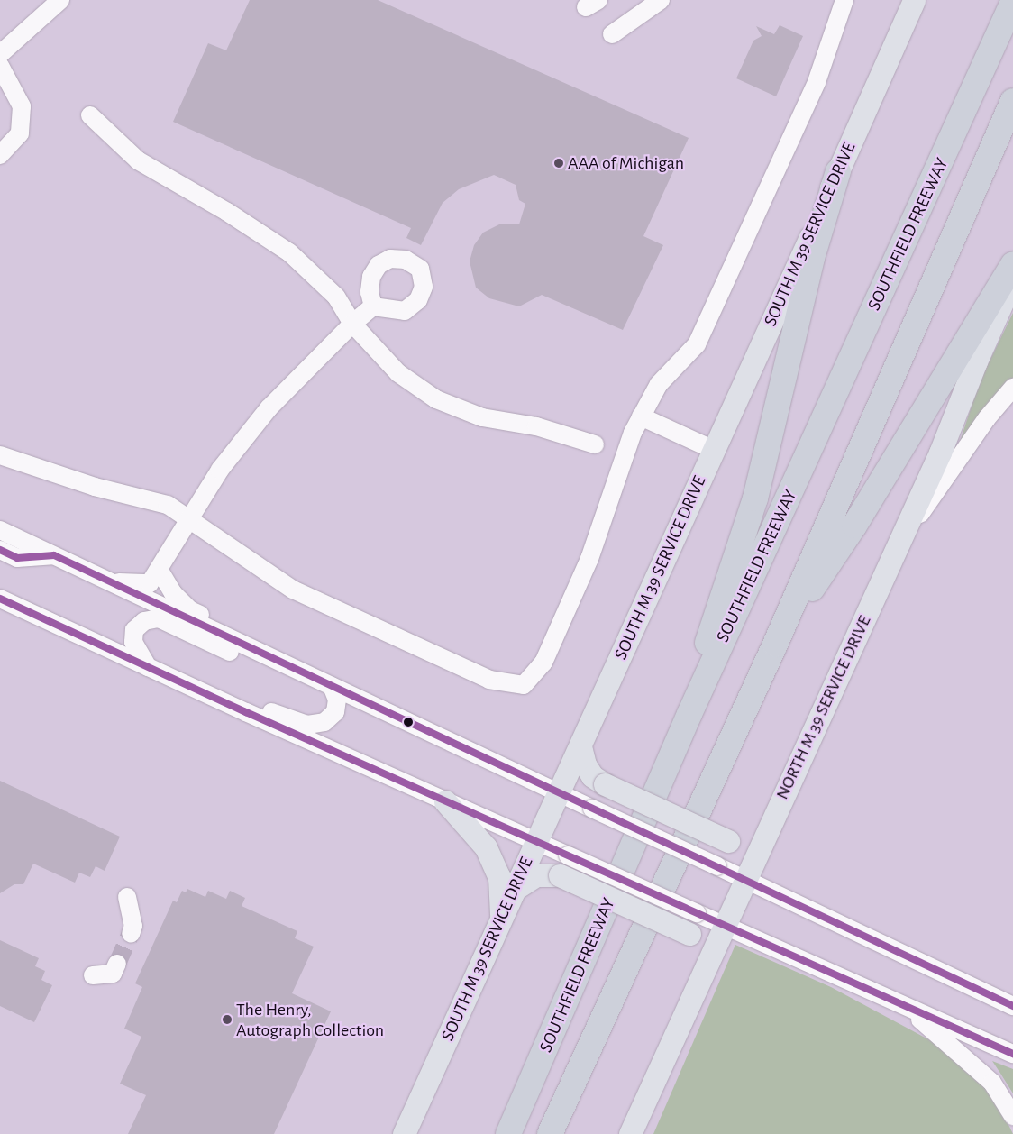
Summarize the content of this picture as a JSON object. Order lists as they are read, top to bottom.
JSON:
{
  "streets": {
    "highway": ["SOUTHFIELD FREEWAY"],
    "main road": ["SOUTH M 39 SERVICE DRIVE", "NORTH M 39 SERVICE DRIVE"]
  },
  "places": ["AAA of Michigan", "The Henry, Autograph Collection"]
}
